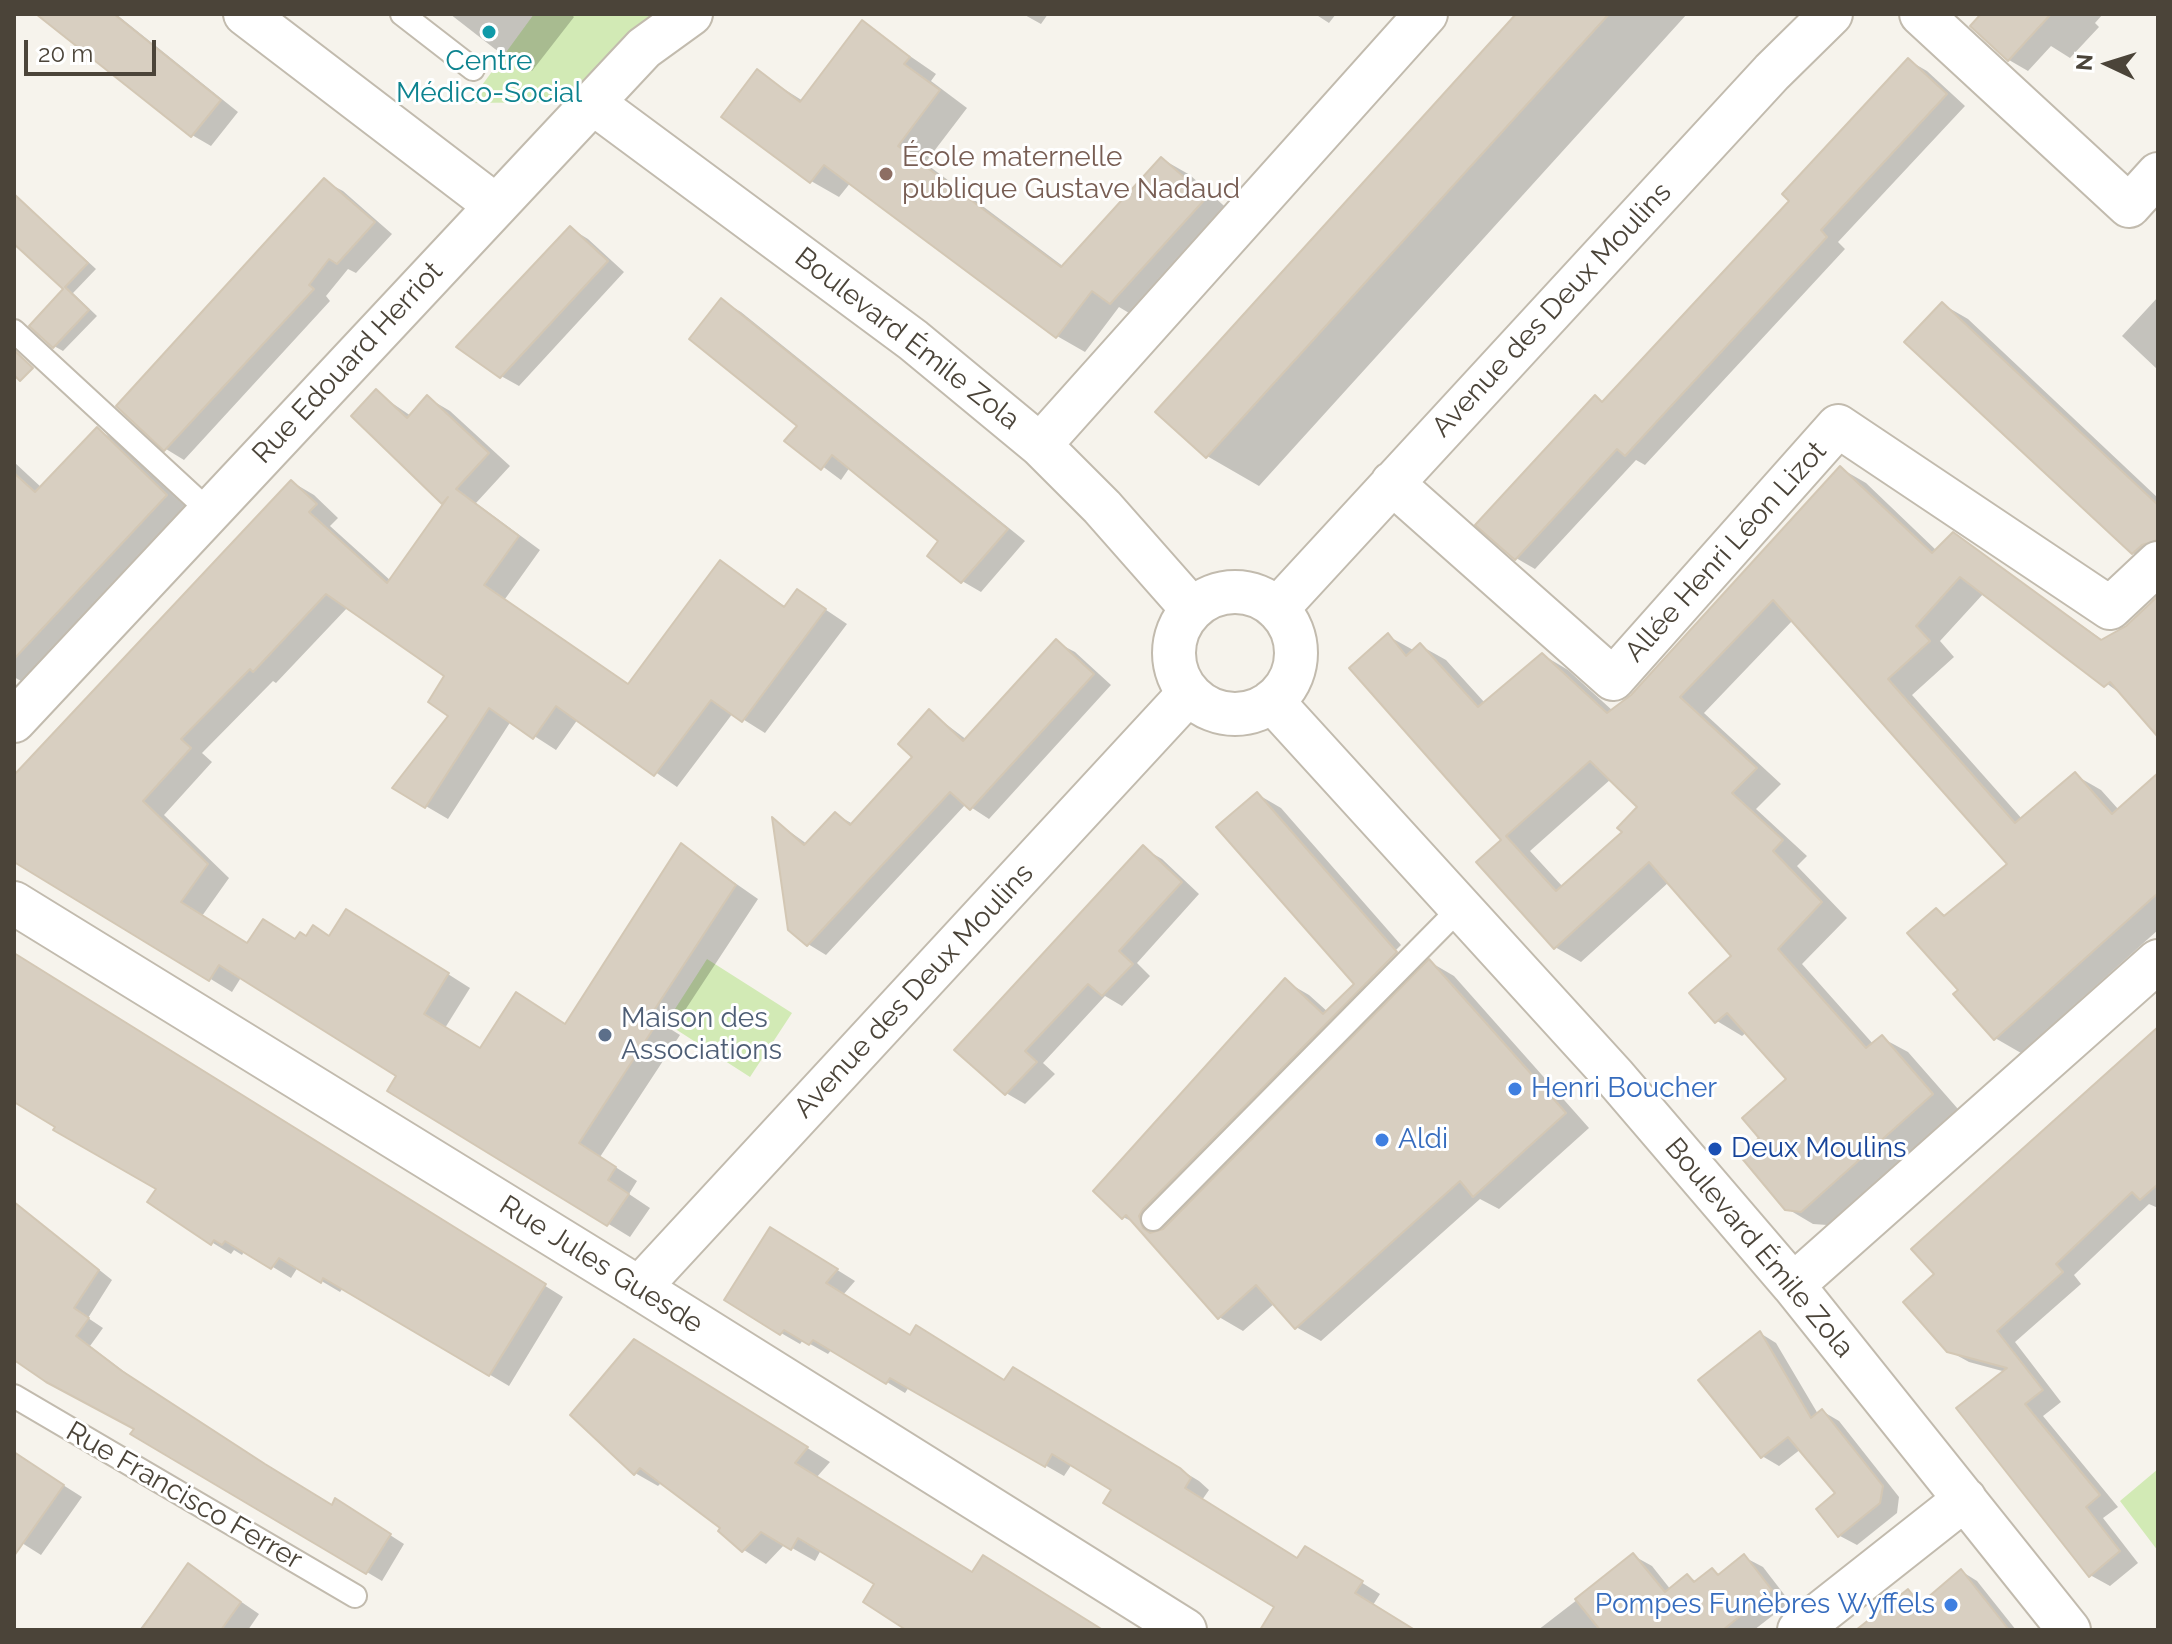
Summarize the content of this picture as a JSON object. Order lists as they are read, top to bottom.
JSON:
{
  "streets": {
    "street": [
      "Avenue des Deux Moulins",
      "Boulevard Émile Zola",
      "Rue Edouard Herriot",
      "Allée Henri Léon Lizot",
      "Rue Jules Guesde"
    ],
    "lane": ["Rue Francisco Ferrer"]
  },
  "crossings": [
    ["Avenue des Deux Moulins", "Boulevard Émile Zola"],
    ["Avenue des Deux Moulins", "Allée Henri Léon Lizot"],
    ["Avenue des Deux Moulins", "Rue Jules Guesde"],
    ["Boulevard Émile Zola", "Rue Edouard Herriot"]
  ],
  "places": [
    "Centre Médico-Social",
    "École maternelle publique Gustave Nadaud",
    "Maison des Associations",
    "Henri Boucher",
    "Aldi",
    "Deux Moulins",
    "Pompes Funèbres Wyffels"
  ],
  "scale_bar": "20 m",
  "north": "left"
}
